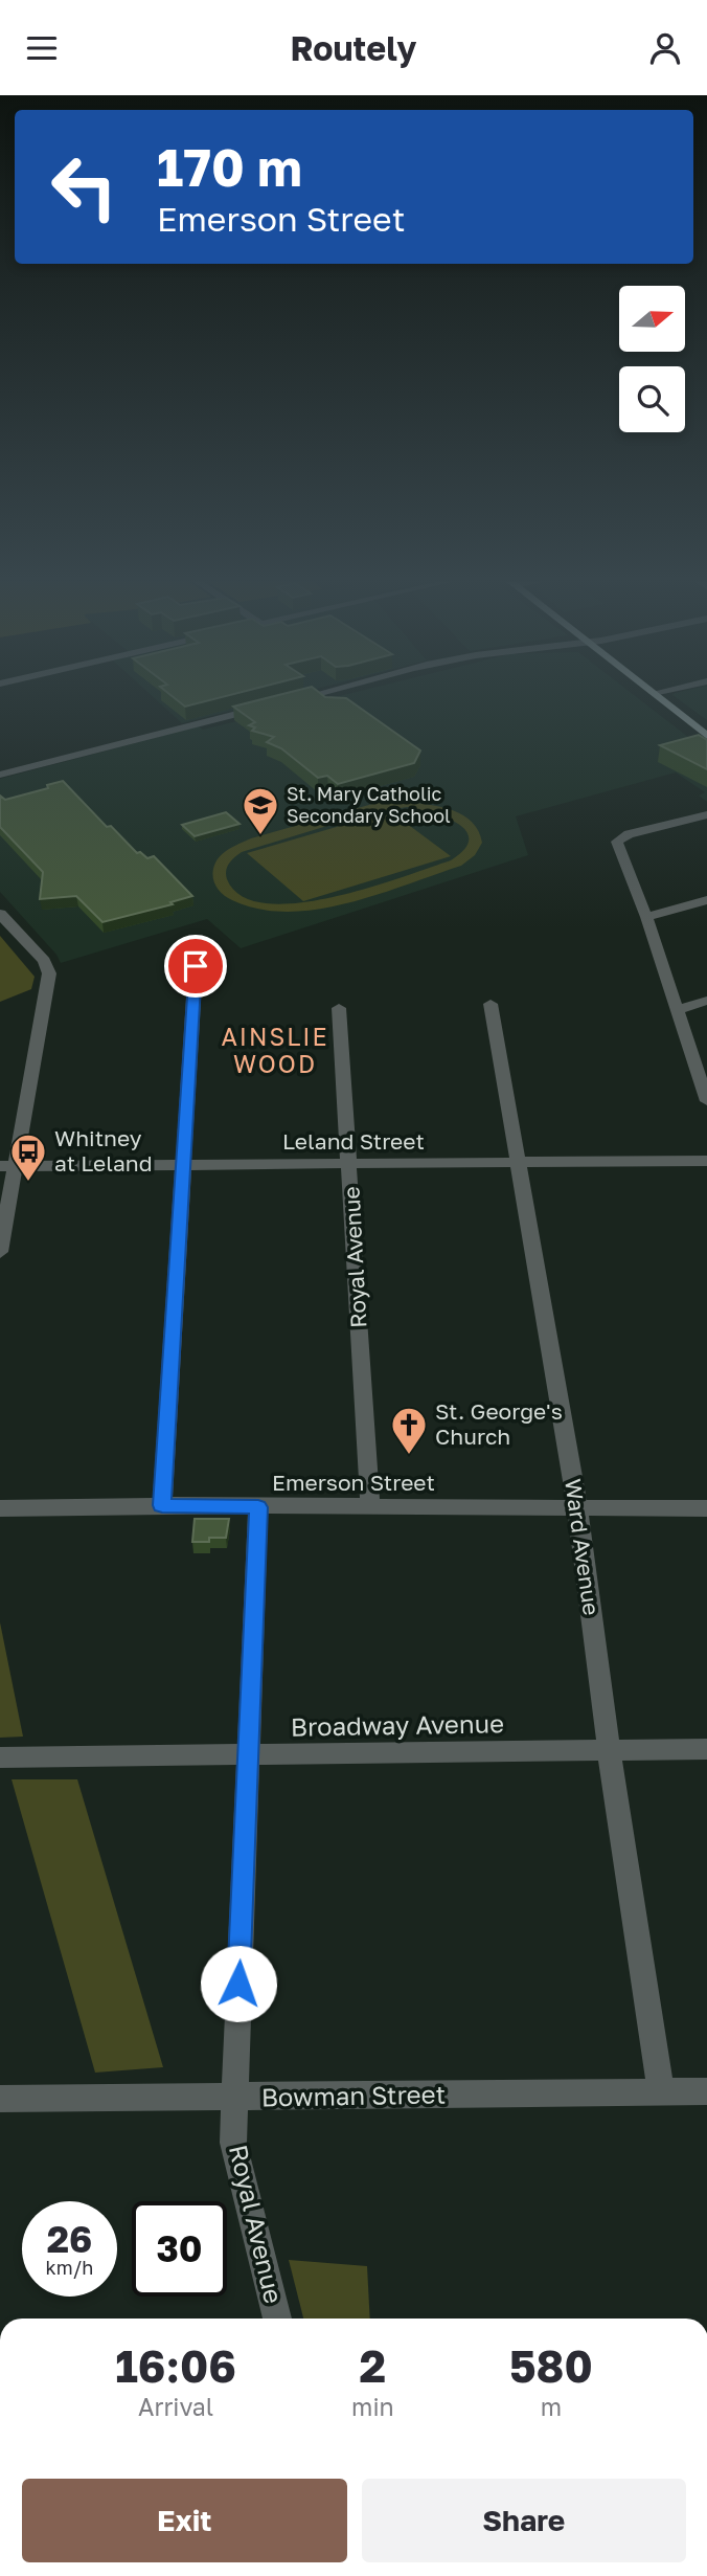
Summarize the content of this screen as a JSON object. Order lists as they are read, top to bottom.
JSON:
{
  "streets": {
    "street": [
      "Leland Street",
      "Royal Avenue",
      "Emerson Street",
      "Ward Avenue",
      "Broadway Avenue",
      "Bowman Street"
    ]
  },
  "crossings": [
    ["Leland Street", "Royal Avenue"],
    ["Leland Street", "Ward Avenue"],
    ["Royal Avenue", "Emerson Street"],
    ["Royal Avenue", "Broadway Avenue"],
    ["Royal Avenue", "Bowman Street"],
    ["Emerson Street", "Ward Avenue"],
    ["Ward Avenue", "Broadway Avenue"],
    ["Ward Avenue", "Bowman Street"]
  ],
  "districts": ["AINSLIE WOOD"],
  "places": {
    "school or university": ["St. Mary Catholic Secondary School"],
    "bus stop": ["Whitney at Leland"],
    "church": ["St. George's Church"]
  },
  "north": "right",
  "page": {
    "header": "Routely",
    "turn": ["170 m", "Emerson Street"],
    "speed": "26 km/h",
    "limit": "30",
    "eta": [
      "16:06",
      "Arrival",
      "2",
      "min",
      "580",
      "m"
    ],
    "buttons": ["Exit", "Share"]
  }
}
